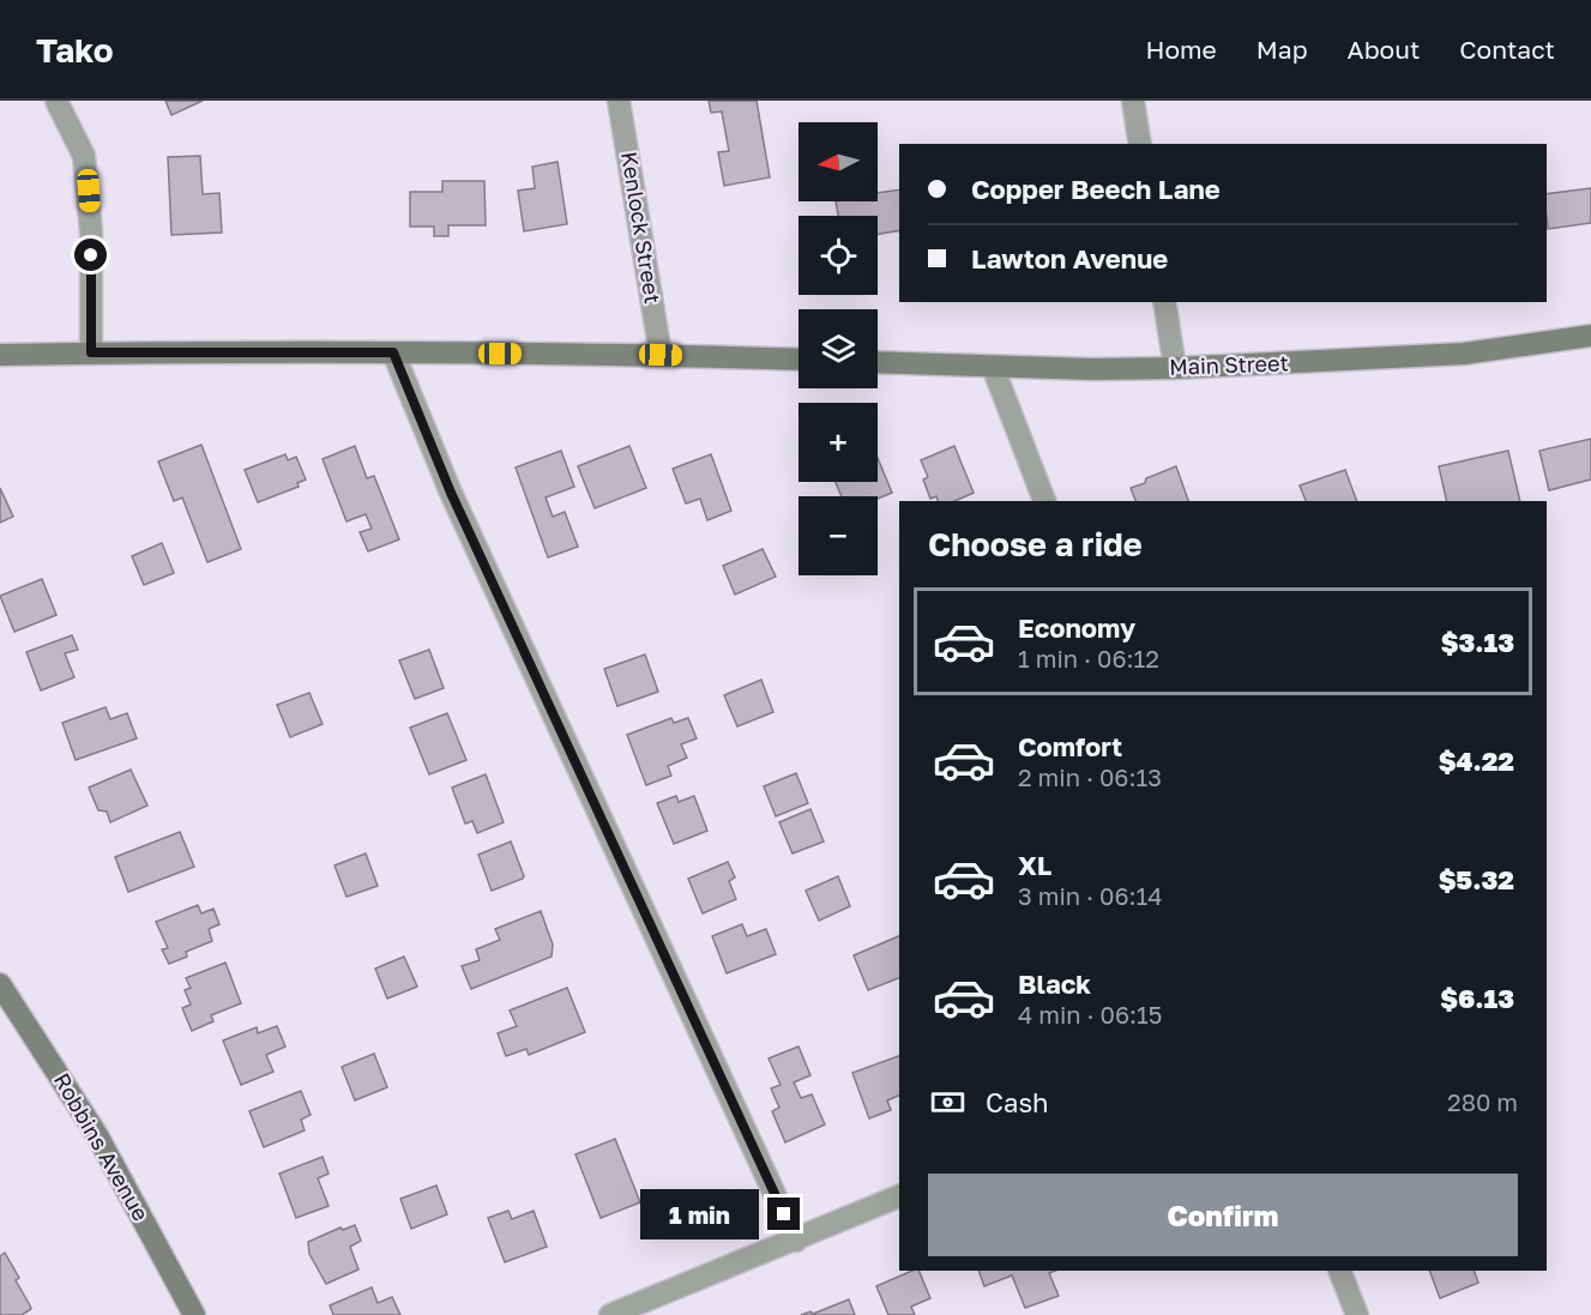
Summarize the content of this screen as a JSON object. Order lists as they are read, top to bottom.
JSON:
{
  "streets": {
    "main road": ["Main Street", "Robbins Avenue"],
    "street": ["Kenlock Street"]
  },
  "north": "left",
  "page": {
    "header": "Tako",
    "nav": [
      "Home",
      "Map",
      "About",
      "Contact"
    ],
    "map_buttons": ["+", "−"],
    "banner": ["Copper Beech Lane", "Lawton Avenue"],
    "heading": "Choose a ride",
    "list": [
      {
        "name": "Economy",
        "note": "1 min · 06:12",
        "value": "$3.13"
      },
      {
        "name": "Comfort",
        "note": "2 min · 06:13",
        "value": "$4.22"
      },
      {
        "name": "XL",
        "note": "3 min · 06:14",
        "value": "$5.32"
      },
      {
        "name": "Black",
        "note": "4 min · 06:15",
        "value": "$6.13"
      }
    ],
    "pay": ["Cash", "280 m"],
    "buttons": "Confirm",
    "bubble": "1 min"
  }
}
